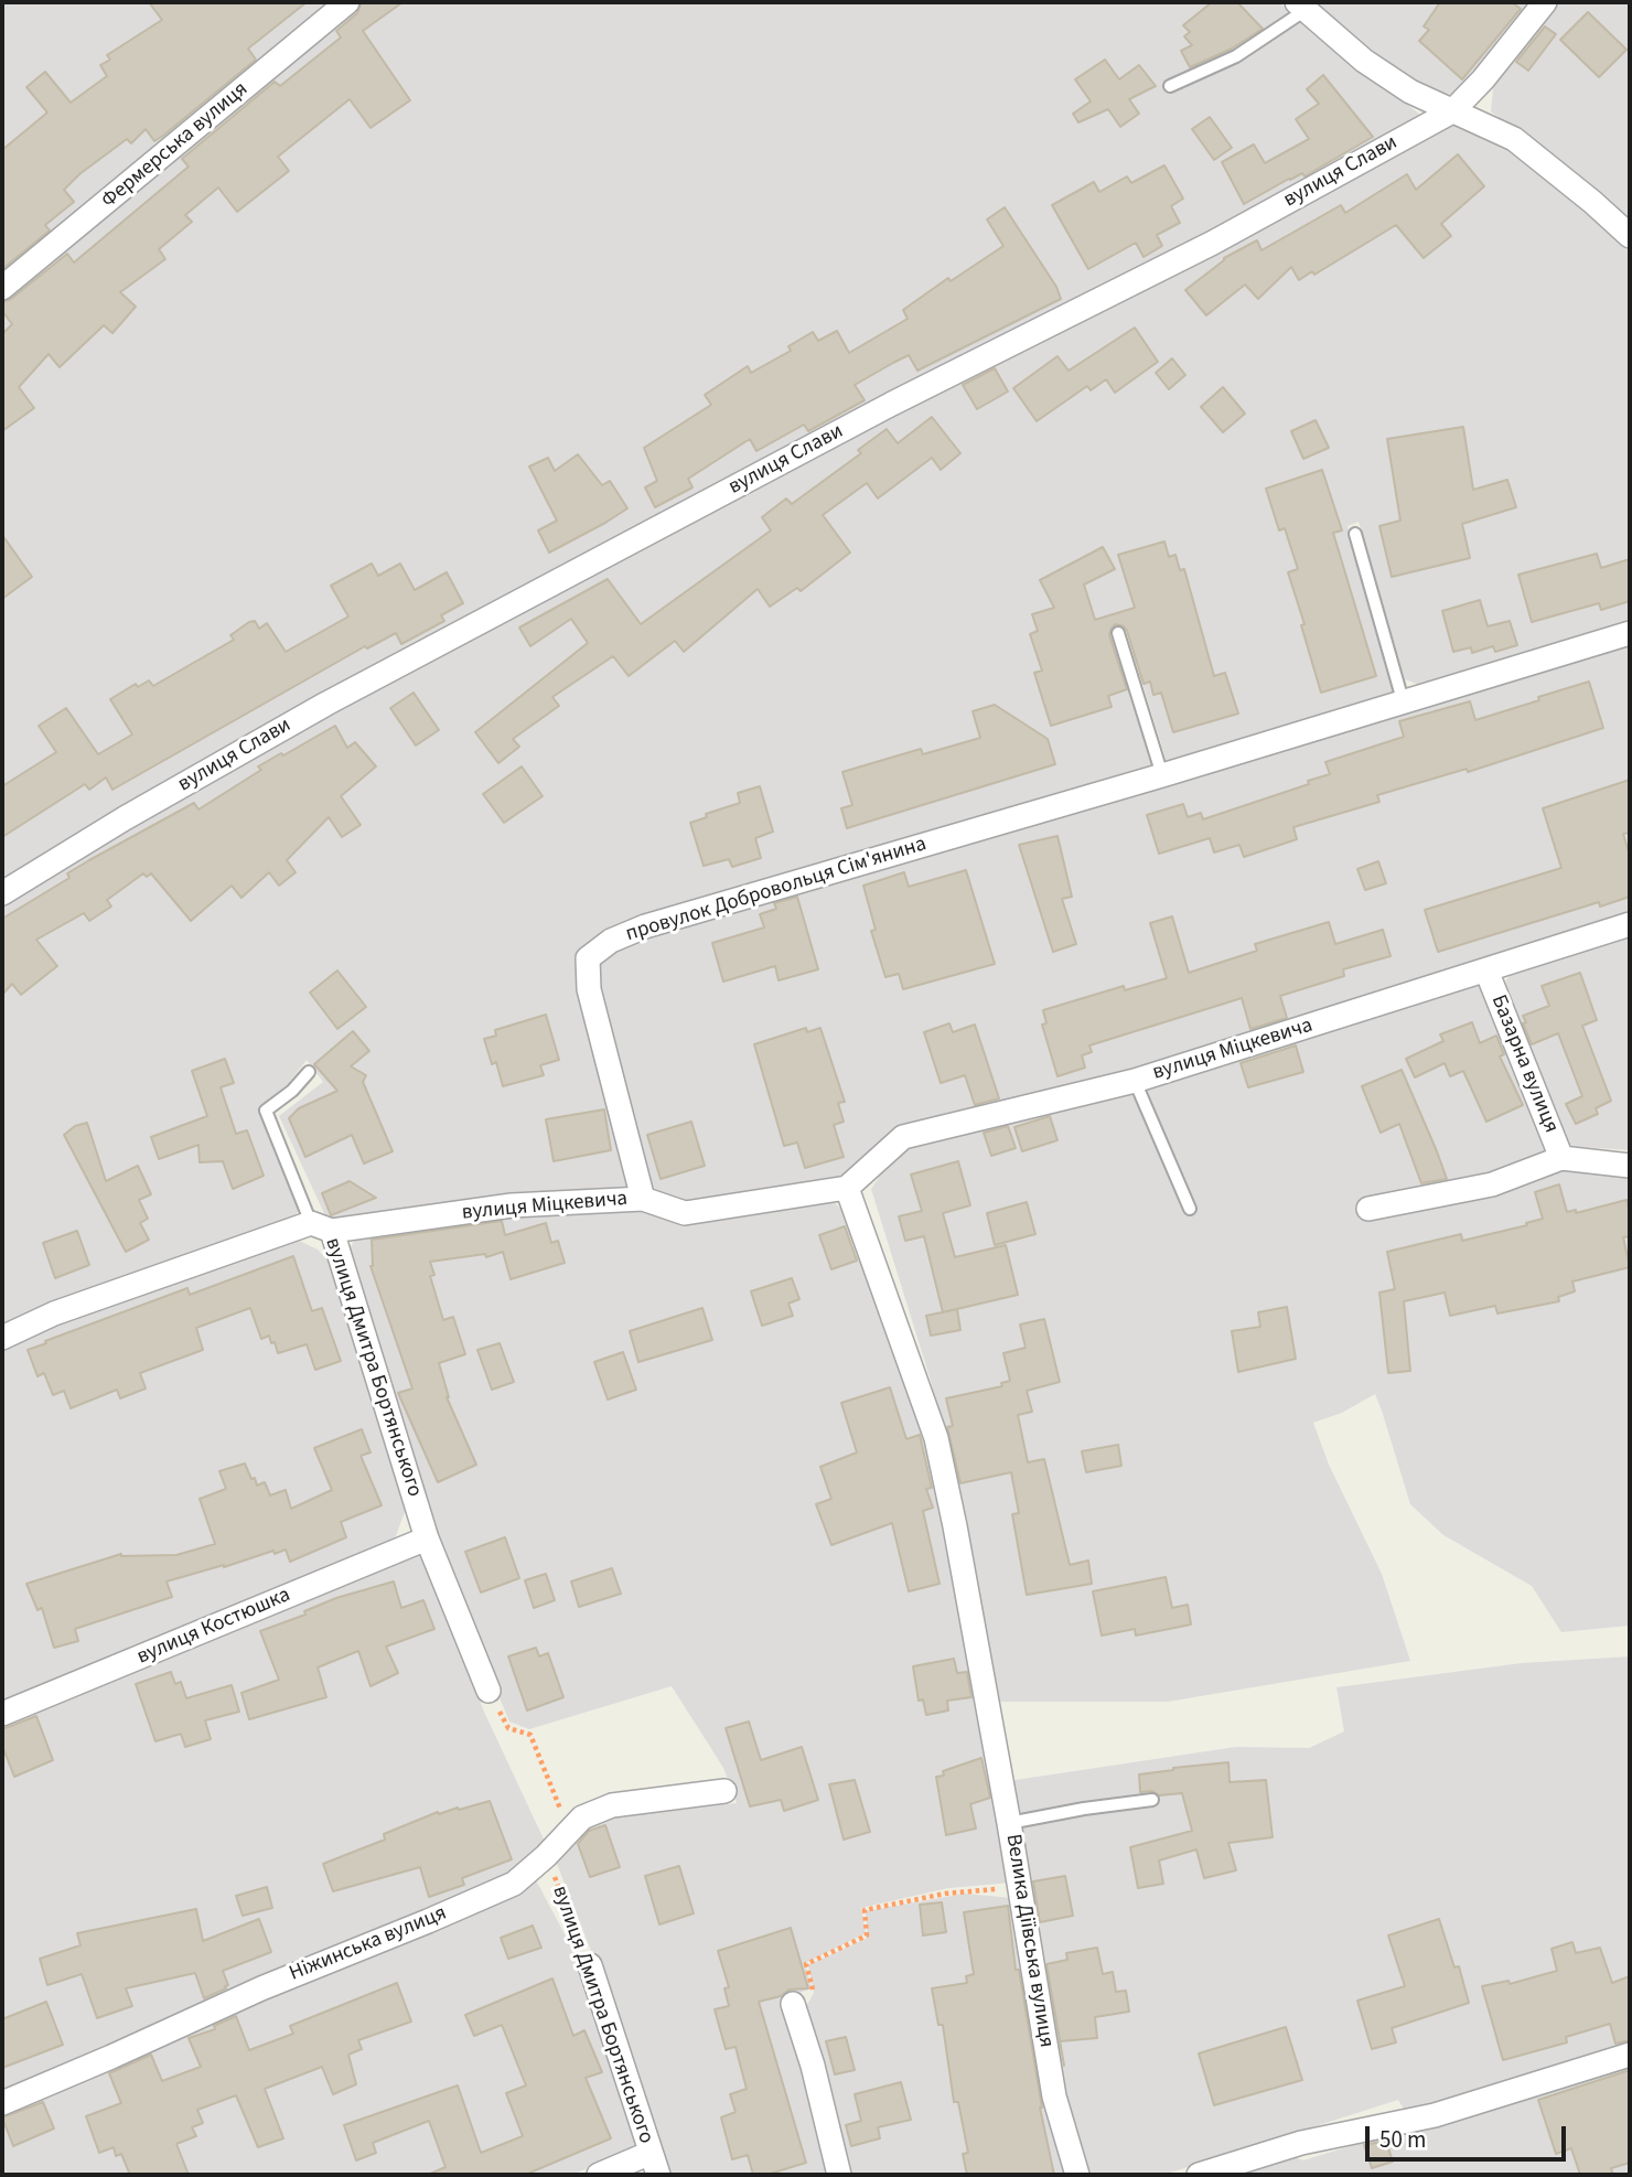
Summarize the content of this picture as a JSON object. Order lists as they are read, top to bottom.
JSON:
{
  "streets": {
    "street": [
      "Фермерська вулиця",
      "вулиця Слави",
      "провулок Добровольця Сім'янина",
      "вулиця Міцкевича",
      "Базарна вулиця",
      "вулиця Дмитра Бортянського",
      "вулиця Костюшка",
      "Велика Діївська вулиця",
      "Ніжинська вулиця"
    ]
  },
  "crossings": [
    ["провулок Добровольця Сім'янина", "вулиця Міцкевича"],
    ["вулиця Міцкевича", "Базарна вулиця"],
    ["вулиця Міцкевича", "вулиця Дмитра Бортянського"],
    ["вулиця Міцкевича", "Велика Діївська вулиця"],
    ["вулиця Дмитра Бортянського", "вулиця Костюшка"],
    ["вулиця Дмитра Бортянського", "Ніжинська вулиця"]
  ],
  "scale_bar": "50 m"
}
